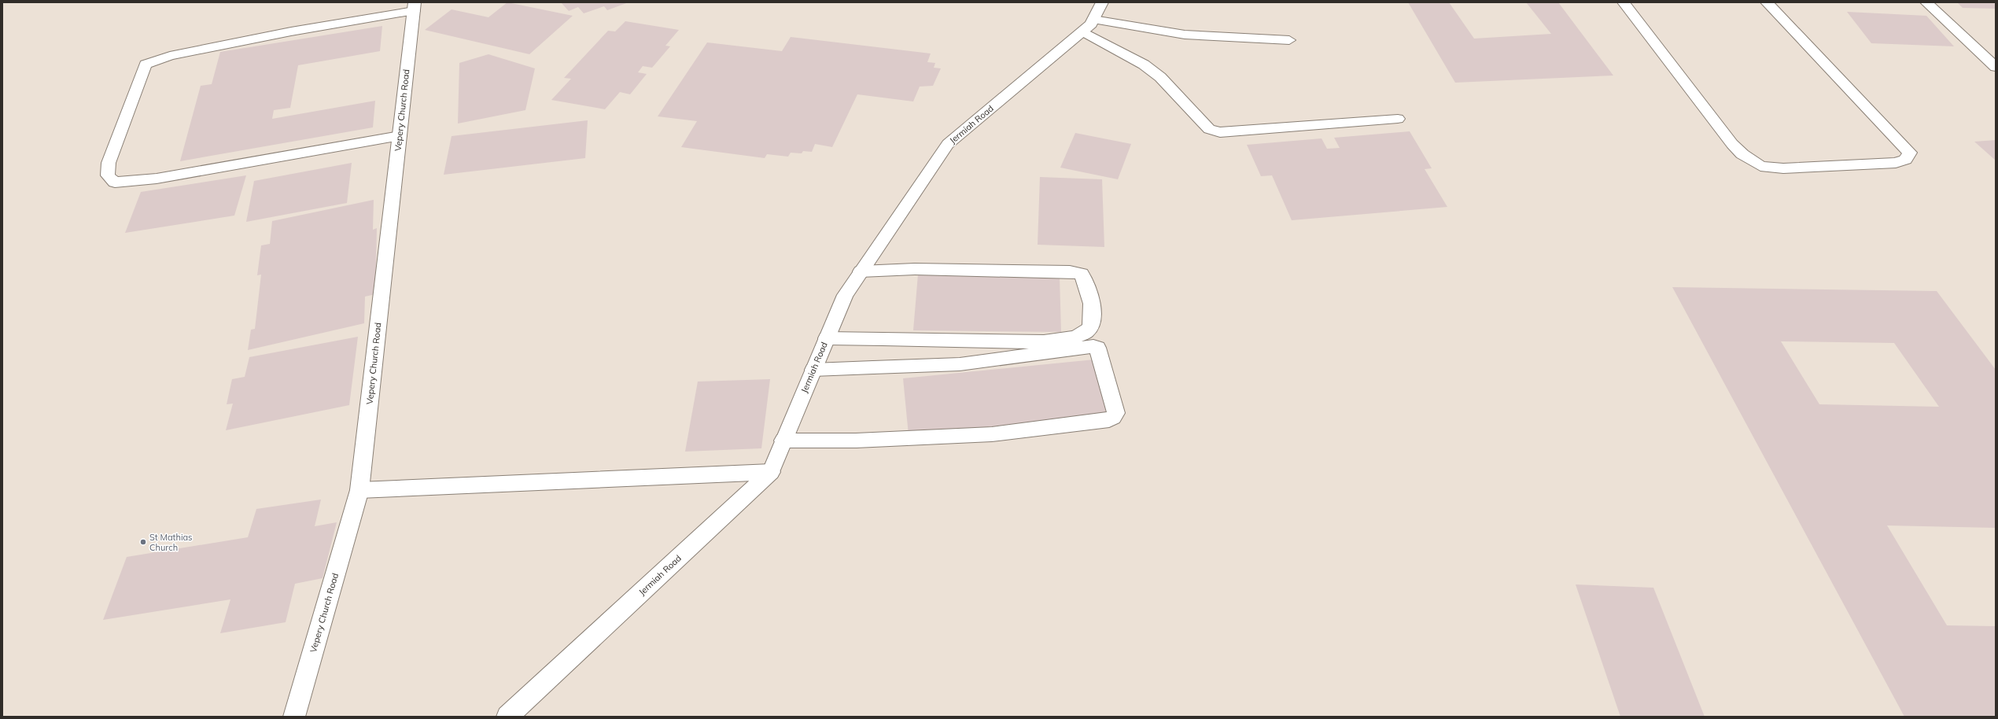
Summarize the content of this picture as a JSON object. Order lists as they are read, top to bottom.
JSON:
{
  "streets": {
    "street": ["Vepery Church Road", "Jermiah Road"]
  },
  "places": ["St Mathias Church"]
}
